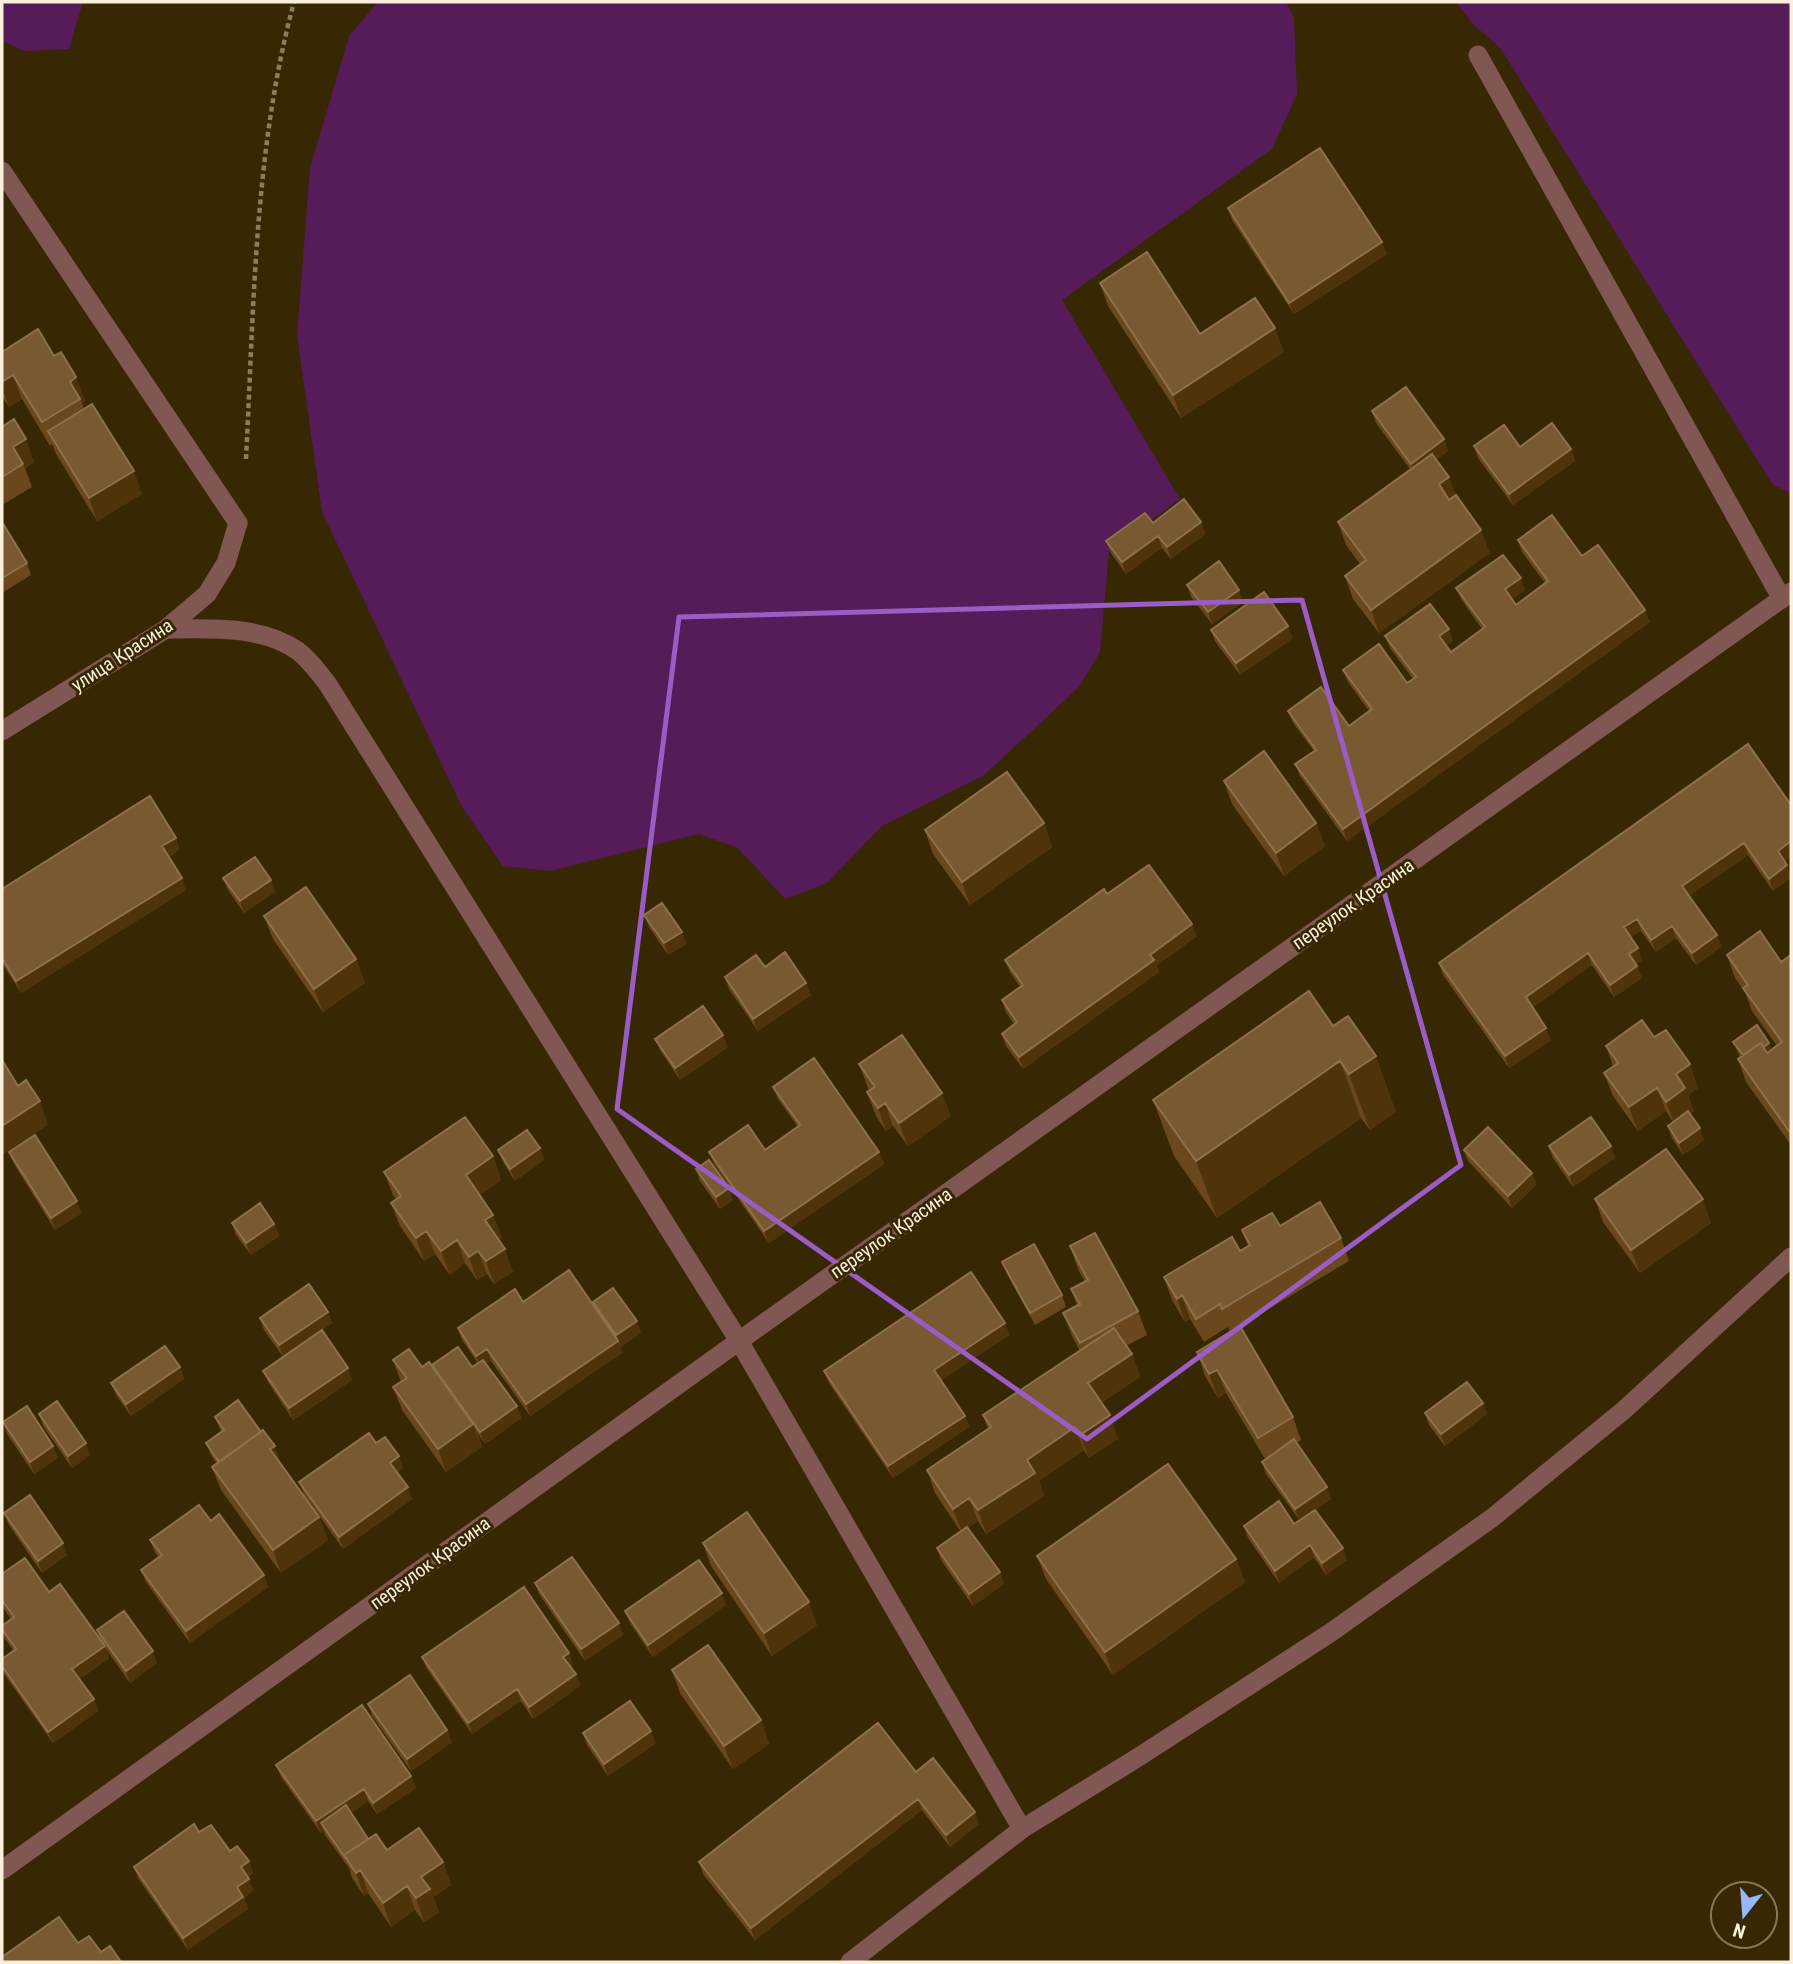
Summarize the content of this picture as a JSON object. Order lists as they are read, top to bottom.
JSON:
{
  "streets": {
    "street": ["улица Красина", "переулок Красина"]
  },
  "north": "bottom"
}
